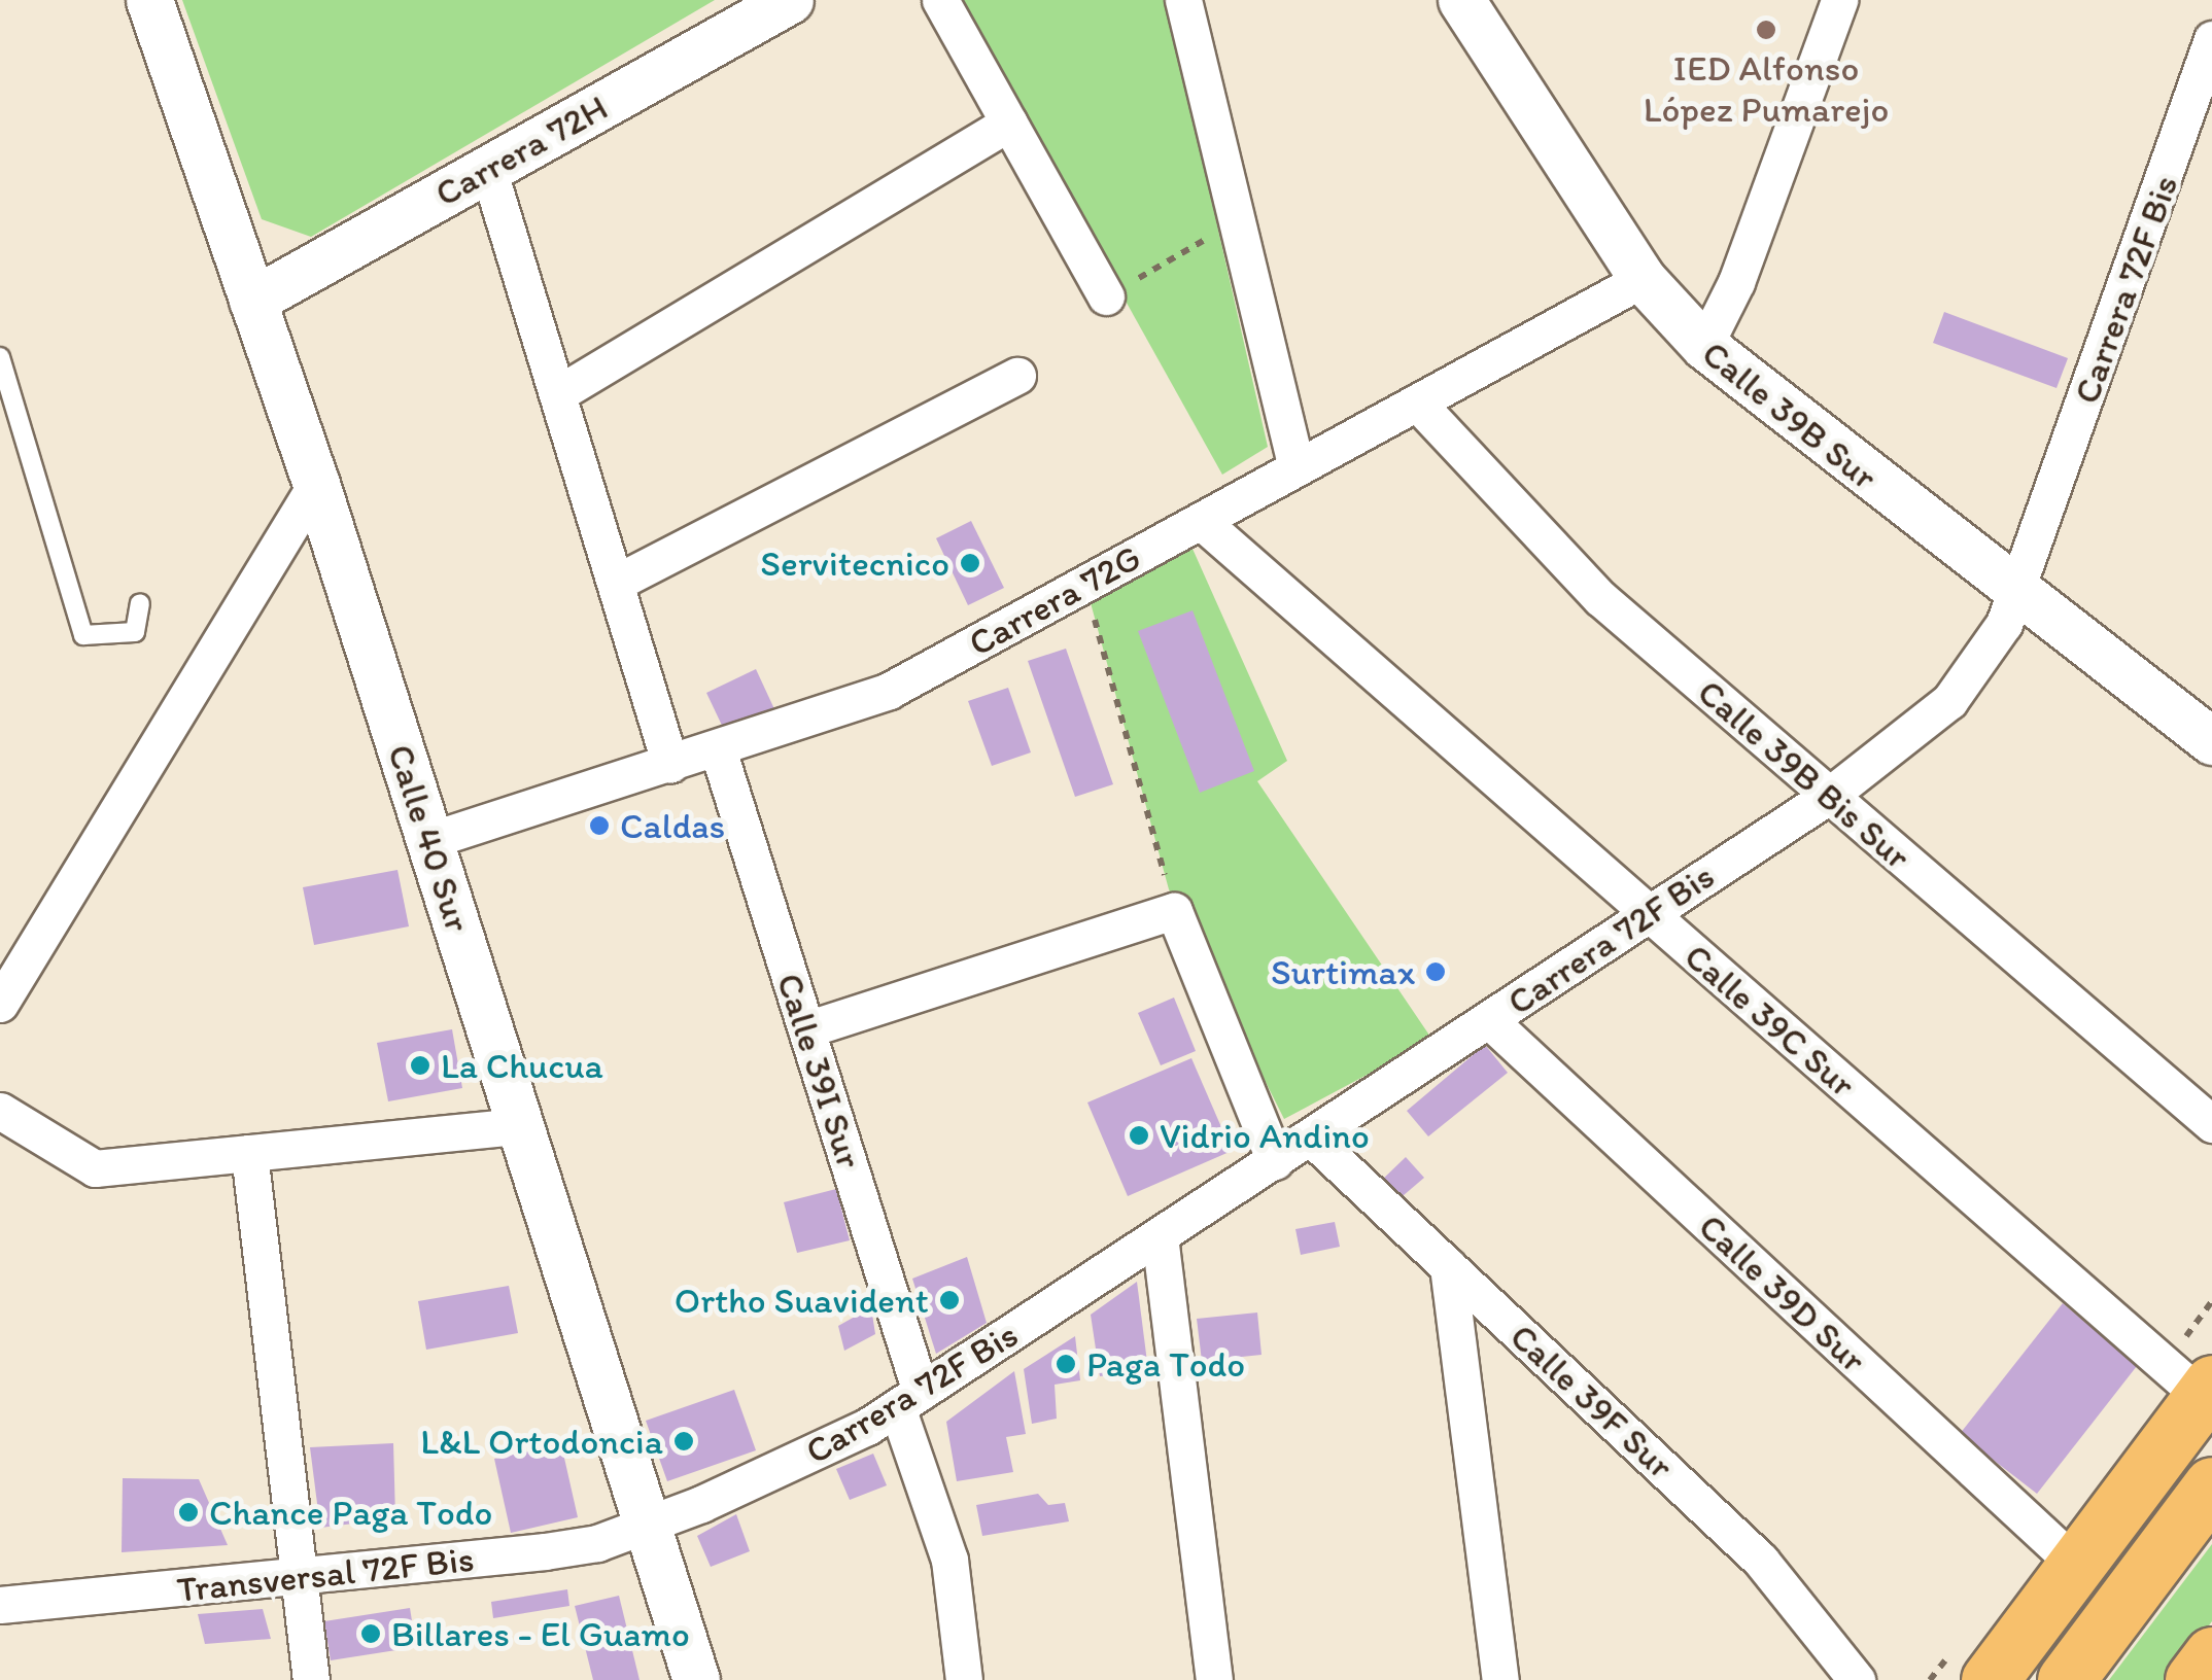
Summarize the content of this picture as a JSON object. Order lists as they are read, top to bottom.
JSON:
{
  "streets": {
    "street": [
      "Carrera 72H",
      "Carrera 72F Bis",
      "Calle 39B Sur",
      "Carrera 72G",
      "Calle 39B Bis Sur",
      "Calle 40 Sur",
      "Calle 39C Sur",
      "Calle 39I Sur",
      "Calle 39D Sur",
      "Calle 39F Sur",
      "Transversal 72F Bis"
    ]
  },
  "crossings": [
    ["Carrera 72H", "Calle 40 Sur"],
    ["Carrera 72F Bis", "Calle 39B Sur"],
    ["Carrera 72F Bis", "Calle 39B Bis Sur"],
    ["Carrera 72F Bis", "Calle 40 Sur"],
    ["Carrera 72F Bis", "Calle 39C Sur"],
    ["Carrera 72F Bis", "Calle 39I Sur"],
    ["Carrera 72F Bis", "Calle 39D Sur"],
    ["Carrera 72F Bis", "Calle 39F Sur"],
    ["Carrera 72F Bis", "Transversal 72F Bis"],
    ["Calle 39B Sur", "Carrera 72G"],
    ["Carrera 72G", "Calle 39B Bis Sur"],
    ["Carrera 72G", "Calle 40 Sur"],
    ["Carrera 72G", "Calle 39C Sur"],
    ["Carrera 72G", "Calle 39I Sur"],
    ["Calle 40 Sur", "Transversal 72F Bis"]
  ],
  "places": [
    "IED Alfonso López Pumarejo",
    "Servitecnico",
    "Caldas",
    "Surtimax",
    "La Chucua",
    "Vidrio Andino",
    "Ortho Suavident",
    "Paga Todo",
    "L&L Ortodoncia",
    "Chance Paga Todo",
    "Billares - El Guamo"
  ]
}
